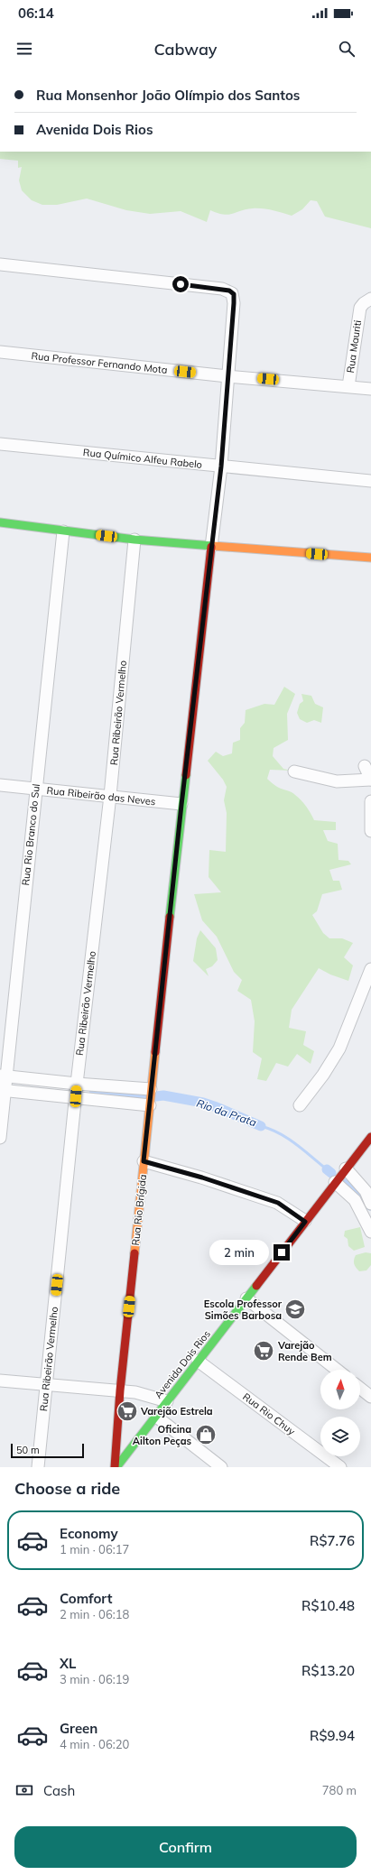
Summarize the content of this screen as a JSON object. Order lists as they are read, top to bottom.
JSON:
{
  "streets": {
    "street": [
      "Rua Mauriti",
      "Rua Professor Fernando Mota",
      "Rua Químico Alfeu Rabelo",
      "Rua Ribeirão Vermelho",
      "Rua Ribeirão das Neves",
      "Rua Rio Branco do Sul",
      "Rua Rio Brígida",
      "Avenida Dois Rios",
      "Rua Rio Chuy"
    ]
  },
  "crossings": [
    ["Rua Mauriti", "Rua Professor Fernando Mota"],
    ["Rua Professor Fernando Mota", "Rua Rio Brígida"],
    ["Rua Químico Alfeu Rabelo", "Rua Rio Brígida"],
    ["Rua Ribeirão Vermelho", "Rua Ribeirão das Neves"],
    ["Rua Ribeirão das Neves", "Rua Rio Branco do Sul"],
    ["Rua Ribeirão das Neves", "Rua Rio Brígida"],
    ["Rua Rio Brígida", "Avenida Dois Rios"],
    ["Avenida Dois Rios", "Rua Rio Chuy"]
  ],
  "water": ["Rio da Prata"],
  "places": {
    "school or university": ["Escola Professor Simões Barbosa"],
    "supermarket": ["Varejão Rende Bem", "Varejão Estrela"],
    "shop": ["Oficina Ailton Peças"]
  },
  "scale_bar": "50 m",
  "north": "top",
  "page": {
    "status": "06:14",
    "header": "Cabway",
    "banner": ["Rua Monsenhor João Olímpio dos Santos", "Avenida Dois Rios"],
    "bubble": "2 min",
    "scale": "50 m",
    "heading": "Choose a ride",
    "list": [
      {
        "name": "Economy",
        "note": "1 min · 06:17",
        "value": "R$7.76"
      },
      {
        "name": "Comfort",
        "note": "2 min · 06:18",
        "value": "R$10.48"
      },
      {
        "name": "XL",
        "note": "3 min · 06:19",
        "value": "R$13.20"
      },
      {
        "name": "Green",
        "note": "4 min · 06:20",
        "value": "R$9.94"
      }
    ],
    "pay": ["Cash", "780 m"],
    "buttons": "Confirm"
  }
}
